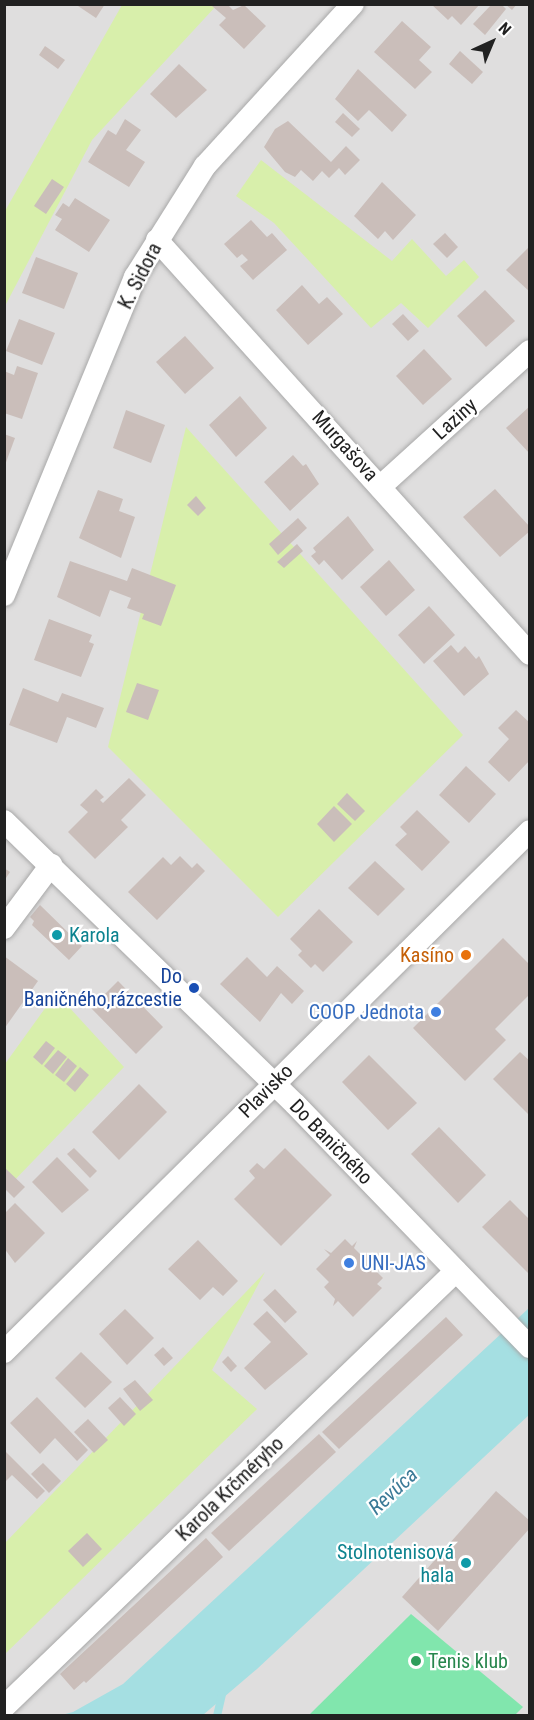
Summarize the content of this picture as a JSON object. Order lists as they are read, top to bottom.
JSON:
{
  "streets": {
    "street": [
      "K. Sidora",
      "Laziny",
      "Murgašova",
      "Plavisko",
      "Do Baničného",
      "Karola Krčméryho"
    ]
  },
  "crossings": [
    ["K. Sidora", "Murgašova"],
    ["Laziny", "Murgašova"],
    ["Plavisko", "Do Baničného"],
    ["Do Baničného", "Karola Krčméryho"]
  ],
  "water": ["Revúca"],
  "places": [
    "Karola",
    "Kasíno",
    "Do Baničného,rázcestie",
    "COOP Jednota",
    "UNI-JAS",
    "Stolnotenisová hala",
    "Tenis klub"
  ],
  "north": "top right"
}
